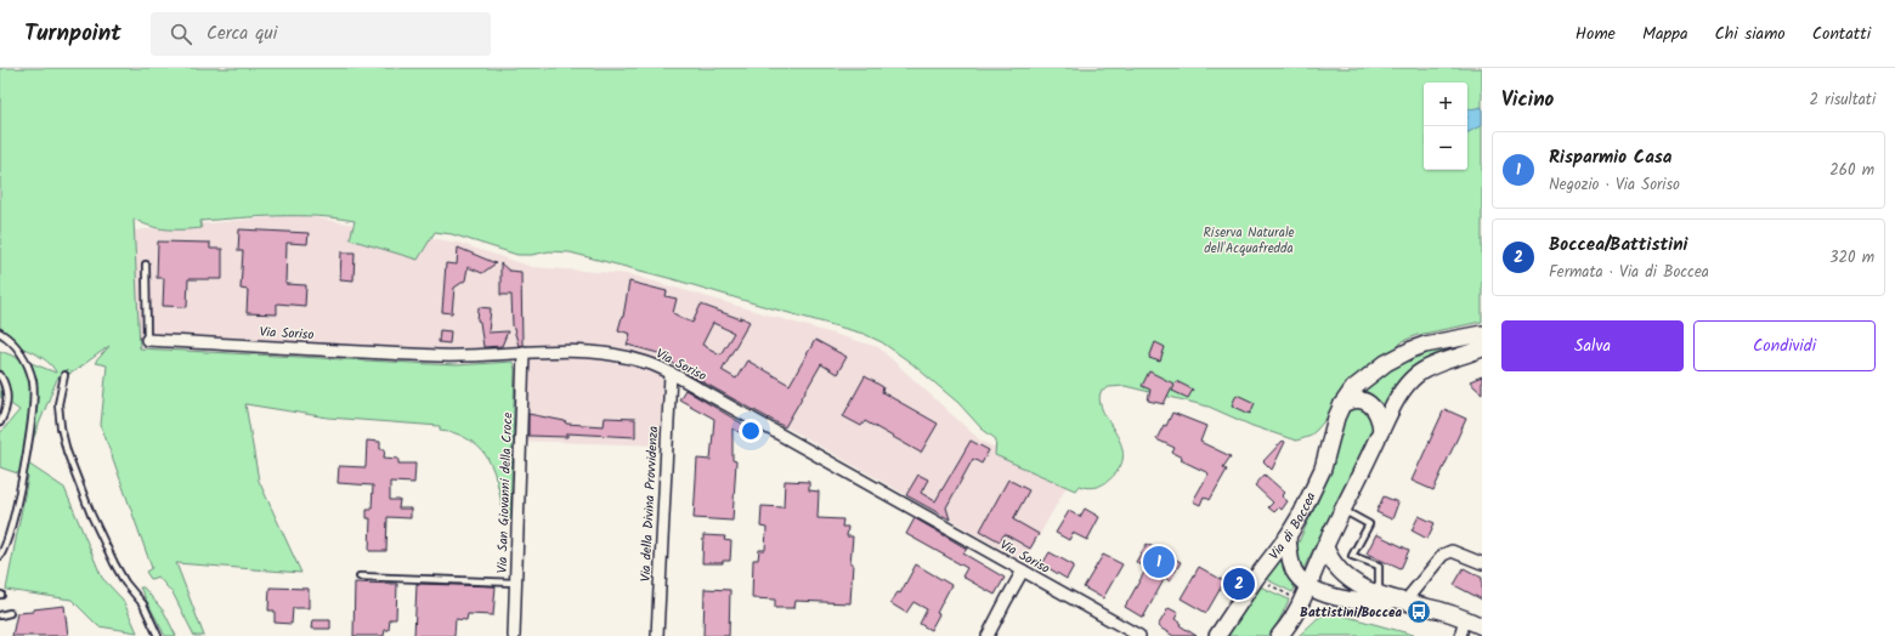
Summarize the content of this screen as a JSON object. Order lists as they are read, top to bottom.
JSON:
{
  "streets": {
    "main road": ["Via di Boccea"],
    "street": ["Via Soriso", "Via San Giovanni della Croce", "Via della Divina Provvidenza"]
  },
  "crossings": [
    ["Via Soriso", "Via San Giovanni della Croce"],
    ["Via Soriso", "Via della Divina Provvidenza"]
  ],
  "parks": ["Riserva Naturale dell'Acquafredda"],
  "places": {
    "bus stop": ["Battistini/Boccea"]
  },
  "page": {
    "header": "Turnpoint",
    "search": "Cerca qui",
    "nav": [
      "Home",
      "Mappa",
      "Chi siamo",
      "Contatti"
    ],
    "heading": ["Vicino", "2 risultati"],
    "map_buttons": ["+", "−"],
    "list": [
      {
        "mark": "1",
        "name": "Risparmio Casa",
        "note": "Negozio · Via Soriso",
        "value": "260 m"
      },
      {
        "mark": "2",
        "name": "Boccea/Battistini",
        "note": "Fermata · Via di Boccea",
        "value": "320 m"
      }
    ],
    "buttons": ["Salva", "Condividi"],
    "pins": ["1", "2"]
  }
}
